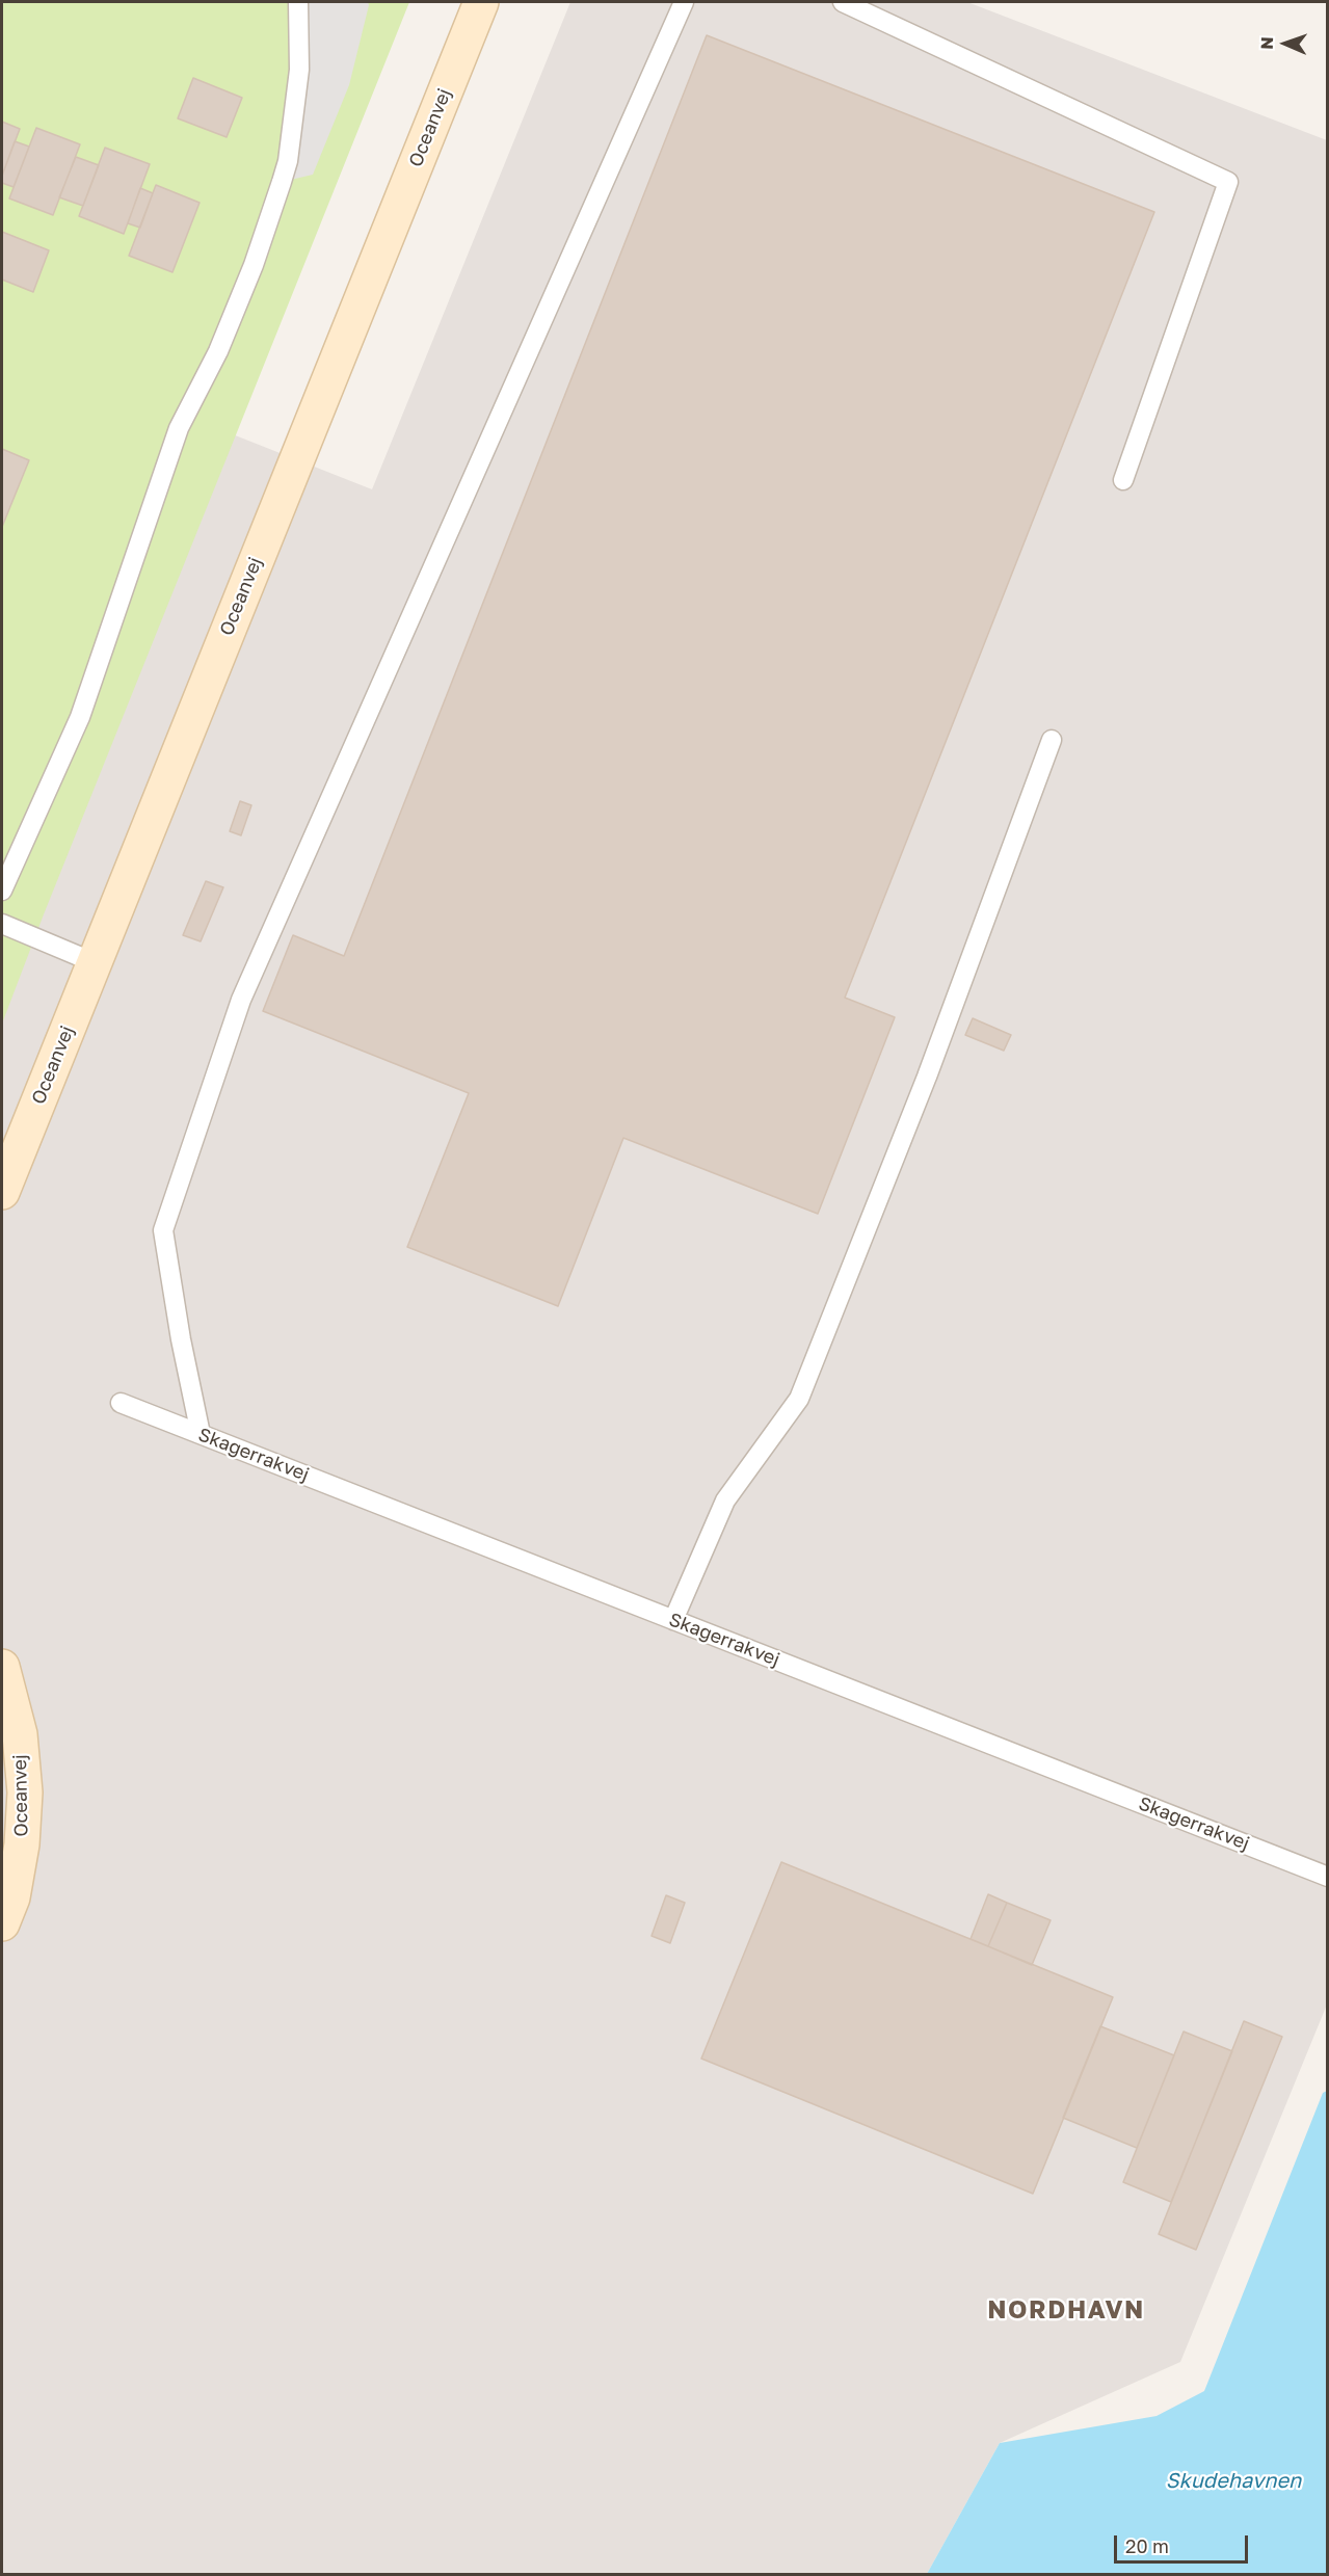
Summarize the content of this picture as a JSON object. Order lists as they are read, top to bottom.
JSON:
{
  "streets": {
    "street": ["Oceanvej"],
    "lane": ["Skagerrakvej"]
  },
  "districts": ["NORDHAVN"],
  "water": ["Skudehavnen"],
  "scale_bar": "20 m",
  "north": "left"
}
